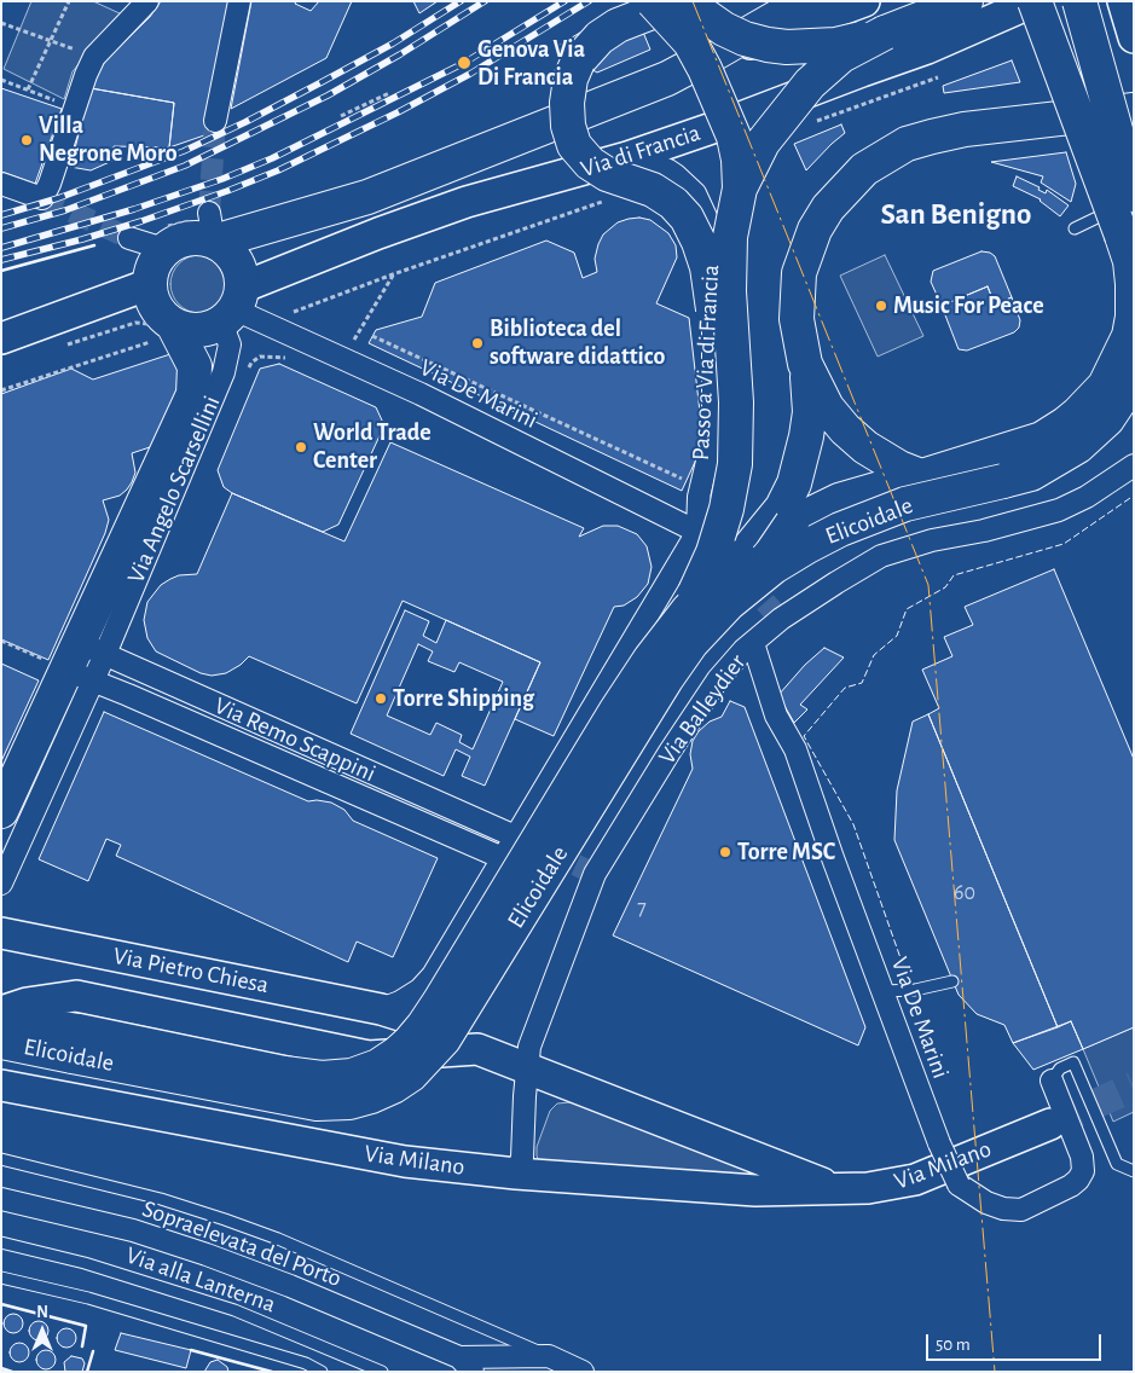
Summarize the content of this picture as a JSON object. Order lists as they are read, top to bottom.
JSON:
{
  "streets": {
    "main road": [
      "Via di Francia",
      "Via Angelo Scarsellini",
      "Elicoidale",
      "Via Pietro Chiesa",
      "Via Milano"
    ],
    "street": [
      "Passo a Via di Francia",
      "Via De Marini",
      "Via Balleydier",
      "Via Remo Scappini",
      "Sopraelevata del Porto"
    ],
    "lane": ["Via alla Lanterna"]
  },
  "crossings": [
    ["Via di Francia", "Passo a Via di Francia"],
    ["Via di Francia", "Via De Marini"],
    ["Via di Francia", "Via Angelo Scarsellini"],
    ["Passo a Via di Francia", "Via De Marini"],
    ["Via De Marini", "Via Angelo Scarsellini"],
    ["Via De Marini", "Elicoidale"],
    ["Via De Marini", "Via Balleydier"],
    ["Via Angelo Scarsellini", "Via Remo Scappini"],
    ["Via Balleydier", "Via Milano"]
  ],
  "districts": ["San Benigno"],
  "places": [
    "Genova Via Di Francia",
    "Villa Negrone Moro",
    "Music For Peace",
    "Biblioteca del software didattico",
    "World Trade Center",
    "Torre Shipping",
    "Torre MSC"
  ],
  "house_numbers": ["60", "7"],
  "scale_bar": "50 m",
  "north": "top"
}
